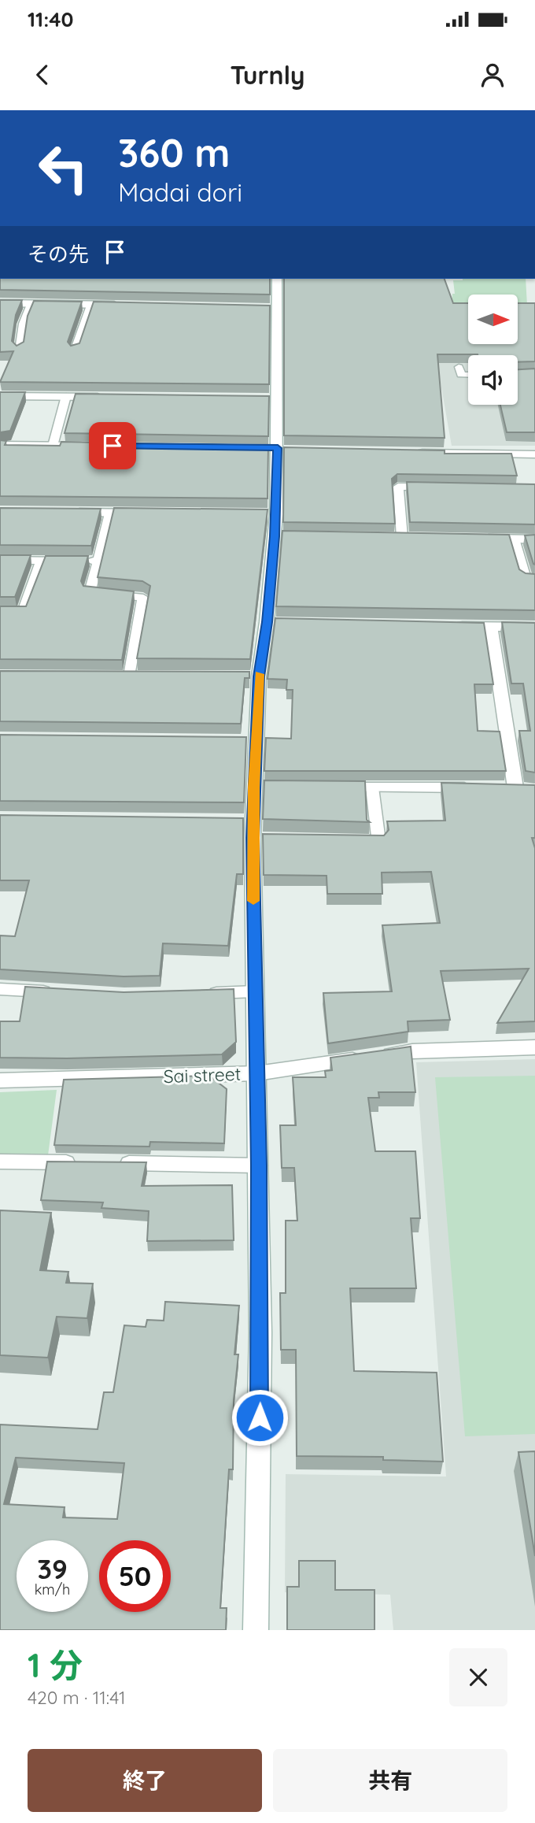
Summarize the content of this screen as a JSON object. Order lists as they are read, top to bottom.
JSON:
{
  "streets": {
    "main road": ["Sai street"]
  },
  "north": "right",
  "page": {
    "status": "11:40",
    "header": "Turnly",
    "turn": ["360 m", "Madai dori"],
    "then": "その先",
    "speed": "39 km/h",
    "limit": "50",
    "heading": ["1 分", "420 m · 11:41"],
    "buttons": ["終了", "共有"]
  }
}
